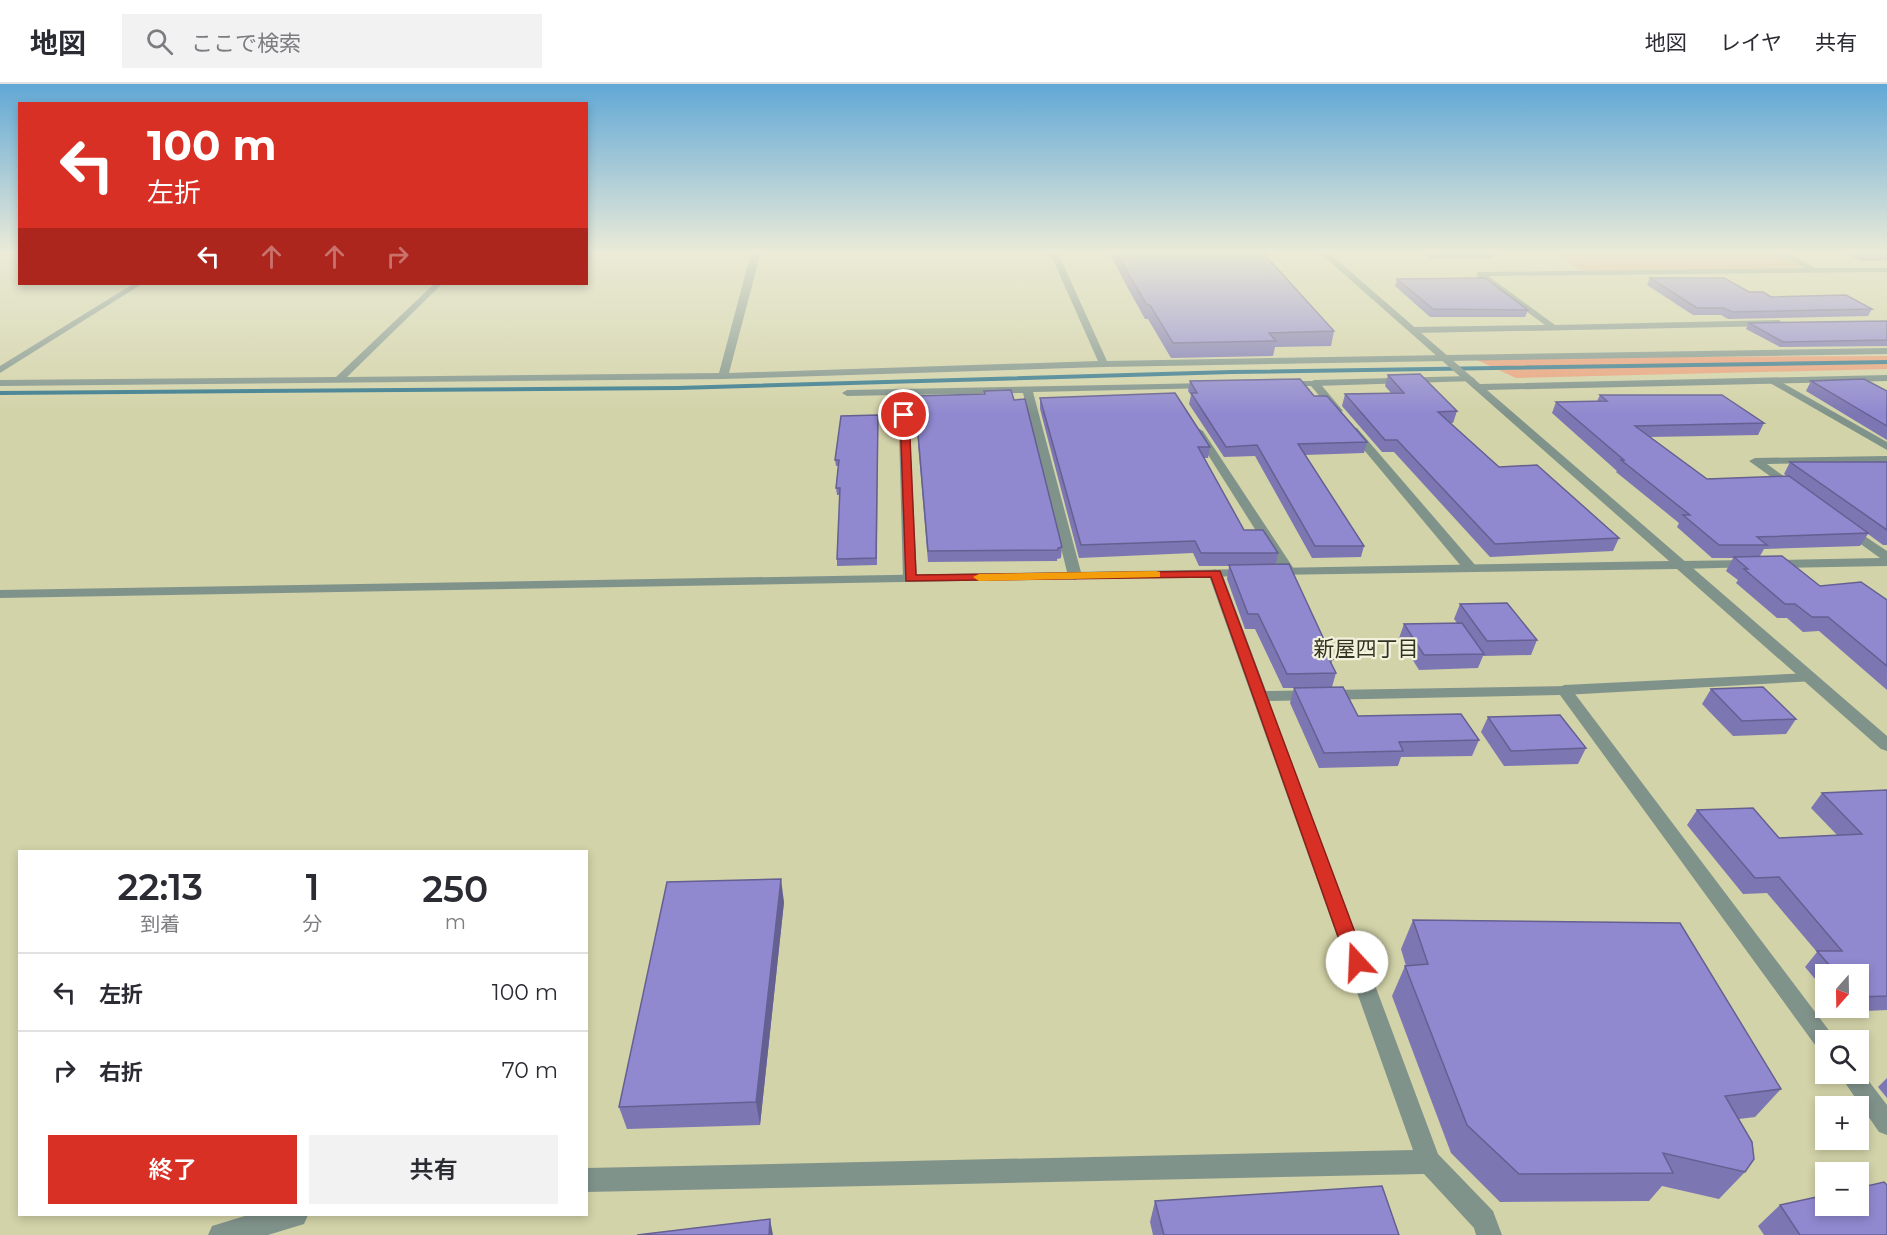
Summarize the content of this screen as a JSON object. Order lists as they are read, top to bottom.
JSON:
{
  "districts": ["新屋四丁目"],
  "north": "bottom",
  "page": {
    "header": "地図",
    "search": "ここで検索",
    "nav": ["地図", "レイヤ", "共有"],
    "turn": ["100 m", "左折"],
    "eta": [
      "22:13",
      "到着",
      "1",
      "分",
      "250",
      "m"
    ],
    "list": [
      {
        "name": "左折",
        "value": "100 m"
      },
      {
        "name": "右折",
        "value": "70 m"
      }
    ],
    "map_buttons": ["+", "−"],
    "buttons": ["終了", "共有"]
  }
}
